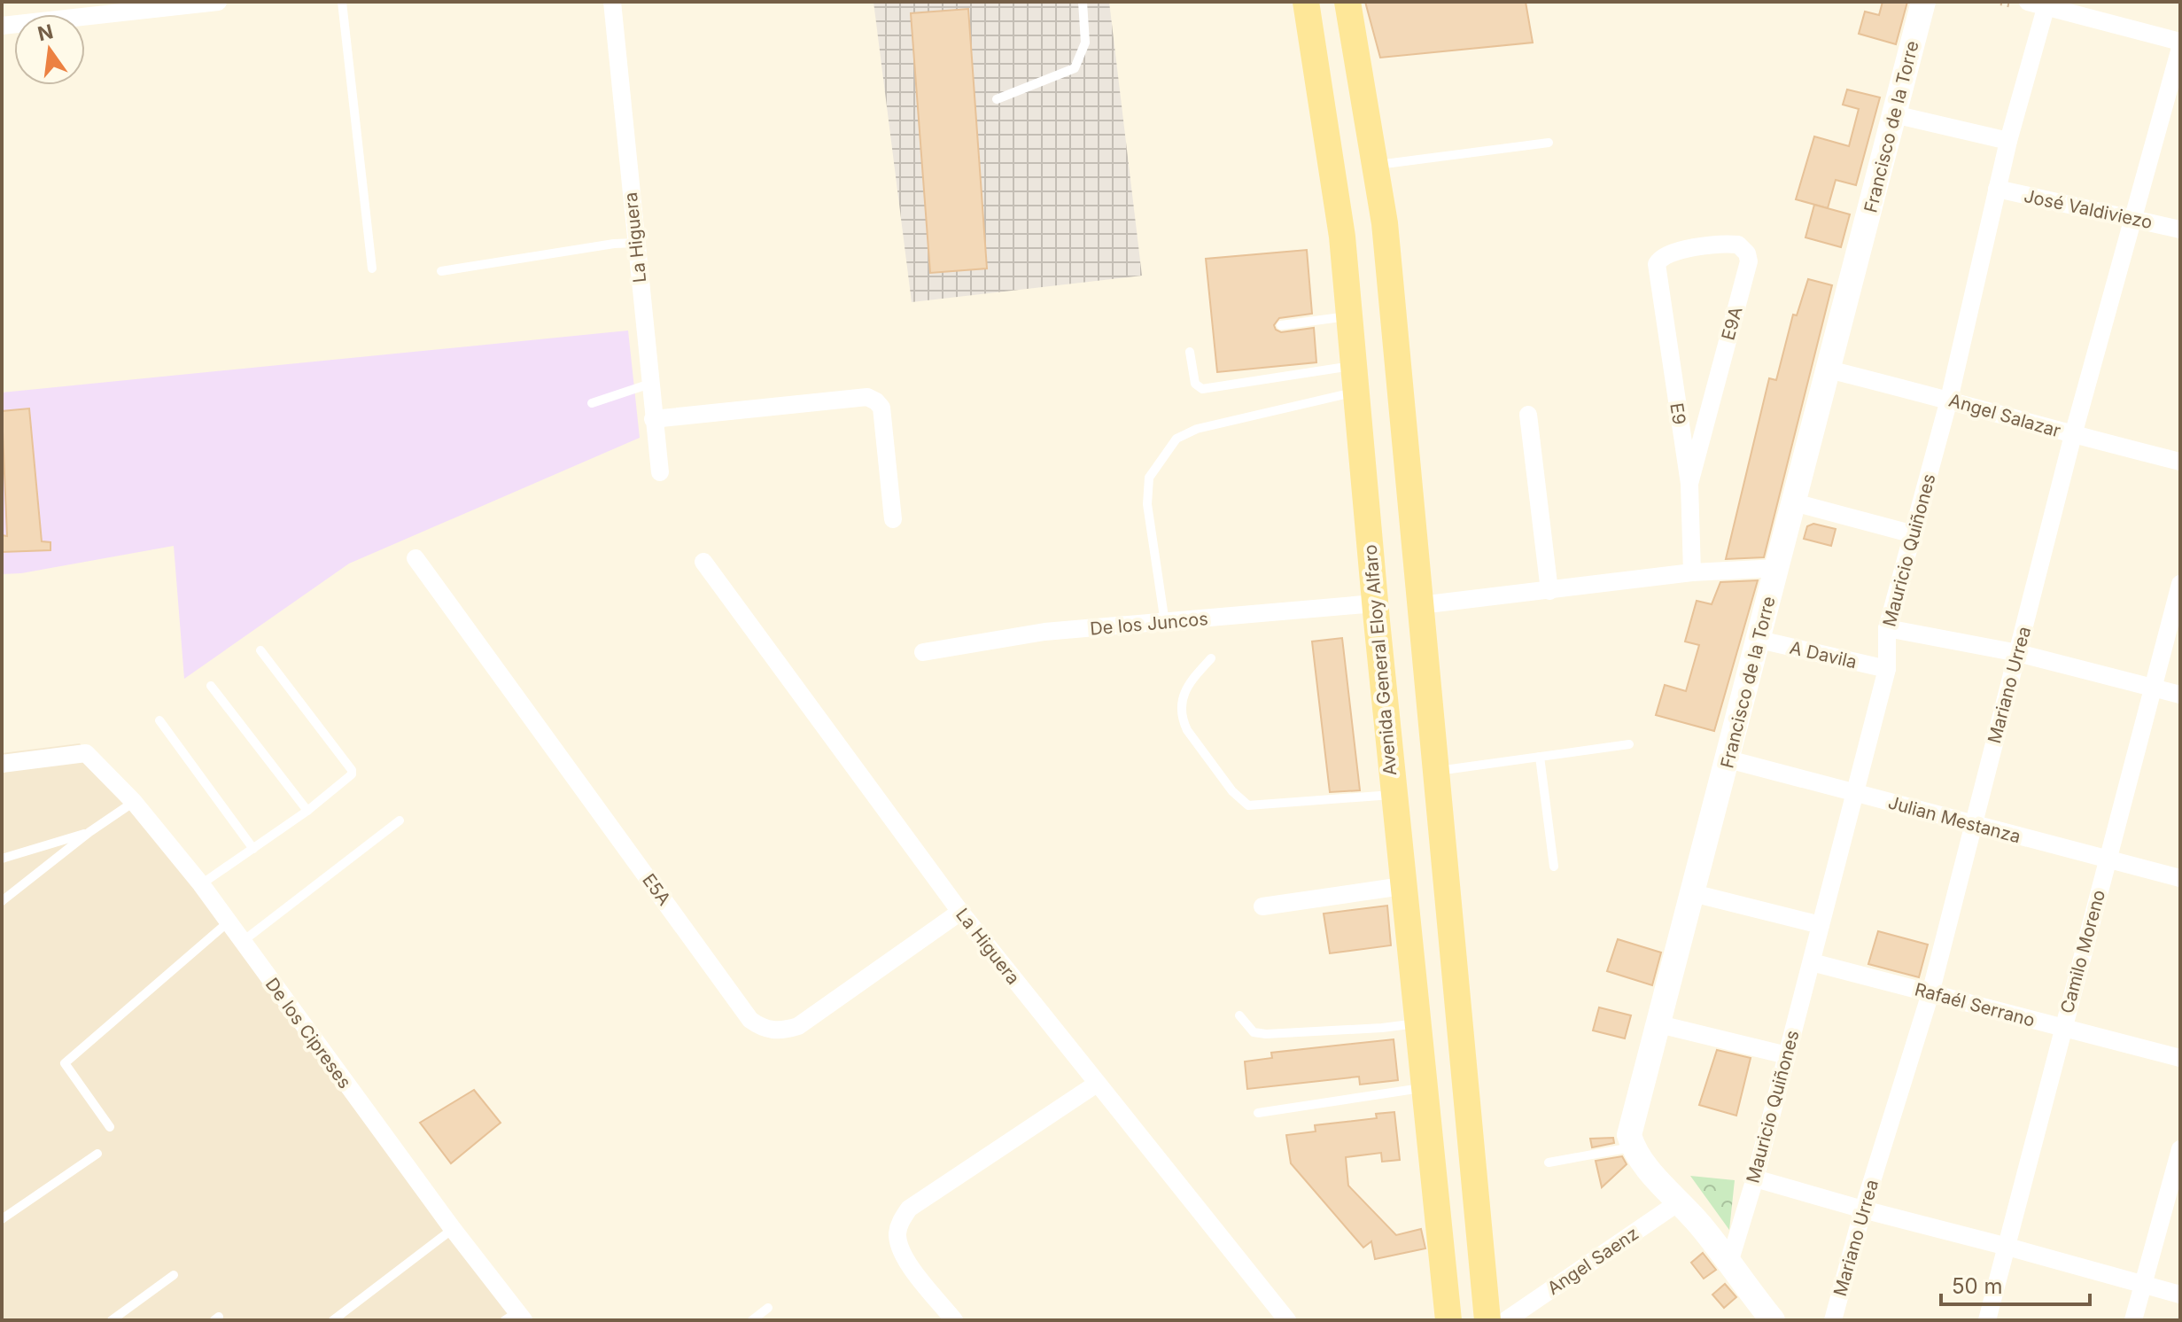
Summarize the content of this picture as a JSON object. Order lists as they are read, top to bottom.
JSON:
{
  "streets": {
    "main road": ["Avenida General Eloy Alfaro"],
    "street": [
      "Francisco de la Torre",
      "José Valdiviezo",
      "La Higuera",
      "E9A",
      "E9",
      "Angel Salazar",
      "Mauricio Quiñones",
      "De los Juncos",
      "A Davila",
      "Mariano Urrea",
      "Julian Mestanza",
      "E5A",
      "Camilo Moreno",
      "Rafaél Serrano",
      "De los Cipreses",
      "Angel Saenz"
    ]
  },
  "crossings": [
    ["Francisco de la Torre", "Angel Salazar"],
    ["Francisco de la Torre", "A Davila"],
    ["Francisco de la Torre", "Julian Mestanza"],
    ["José Valdiviezo", "Mauricio Quiñones"],
    ["José Valdiviezo", "Mariano Urrea"],
    ["La Higuera", "E5A"],
    ["E9A", "E9"],
    ["Angel Salazar", "Mauricio Quiñones"],
    ["Angel Salazar", "Mariano Urrea"],
    ["Mauricio Quiñones", "A Davila"],
    ["Mauricio Quiñones", "Julian Mestanza"],
    ["Mauricio Quiñones", "Rafaél Serrano"],
    ["De los Juncos", "Avenida General Eloy Alfaro"],
    ["Mariano Urrea", "Julian Mestanza"],
    ["Mariano Urrea", "Rafaél Serrano"],
    ["Julian Mestanza", "Camilo Moreno"],
    ["Camilo Moreno", "Rafaél Serrano"]
  ],
  "scale_bar": "50 m",
  "north": "top"
}
